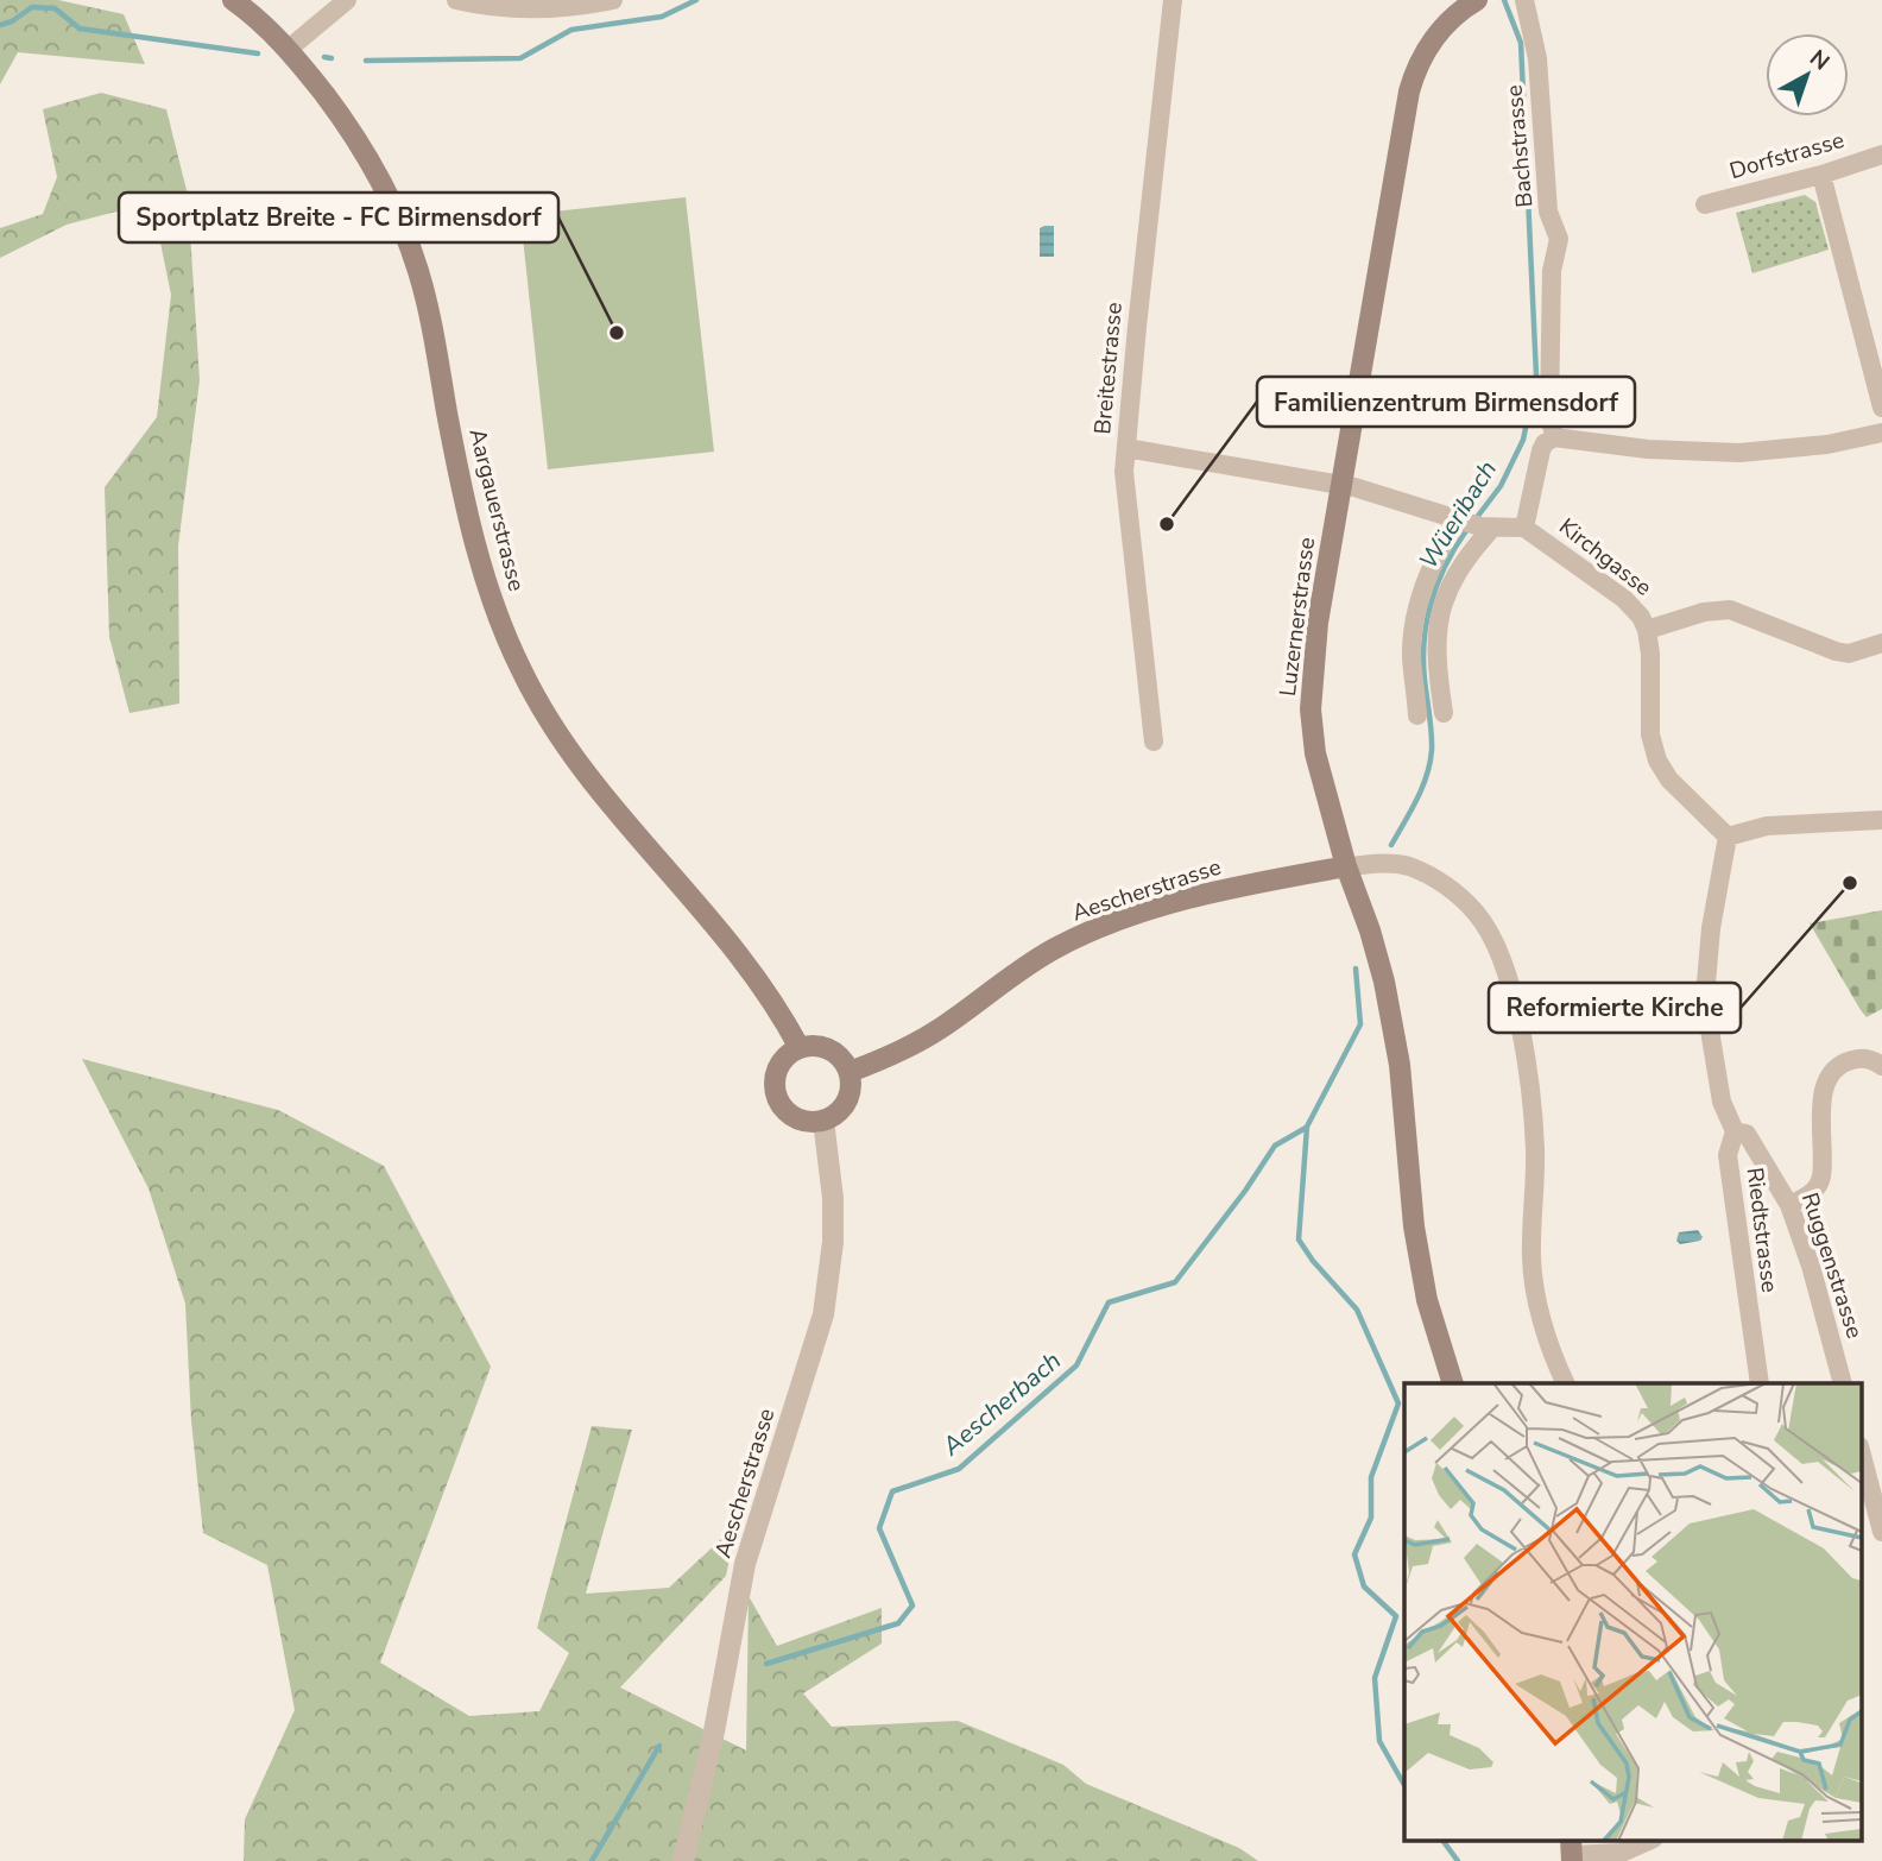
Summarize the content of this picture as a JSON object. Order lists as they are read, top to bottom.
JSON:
{
  "streets": {
    "main road": ["Aargauerstrasse", "Luzernerstrasse", "Aescherstrasse"],
    "street": [
      "Bachstrasse",
      "Dorfstrasse",
      "Breitestrasse",
      "Kirchgasse",
      "Riedtstrasse",
      "Ruggenstrasse"
    ]
  },
  "crossings": [
    ["Breitestrasse", "Kirchgasse"],
    ["Aargauerstrasse", "Aescherstrasse"],
    ["Kirchgasse", "Luzernerstrasse"],
    ["Kirchgasse", "Riedtstrasse"],
    ["Luzernerstrasse", "Aescherstrasse"],
    ["Riedtstrasse", "Ruggenstrasse"]
  ],
  "water": ["Wüeribach", "Aescherbach"],
  "places": ["Sportplatz Breite - FC Birmensdorf", "Familienzentrum Birmensdorf", "Reformierte Kirche"],
  "north": "top right"
}
